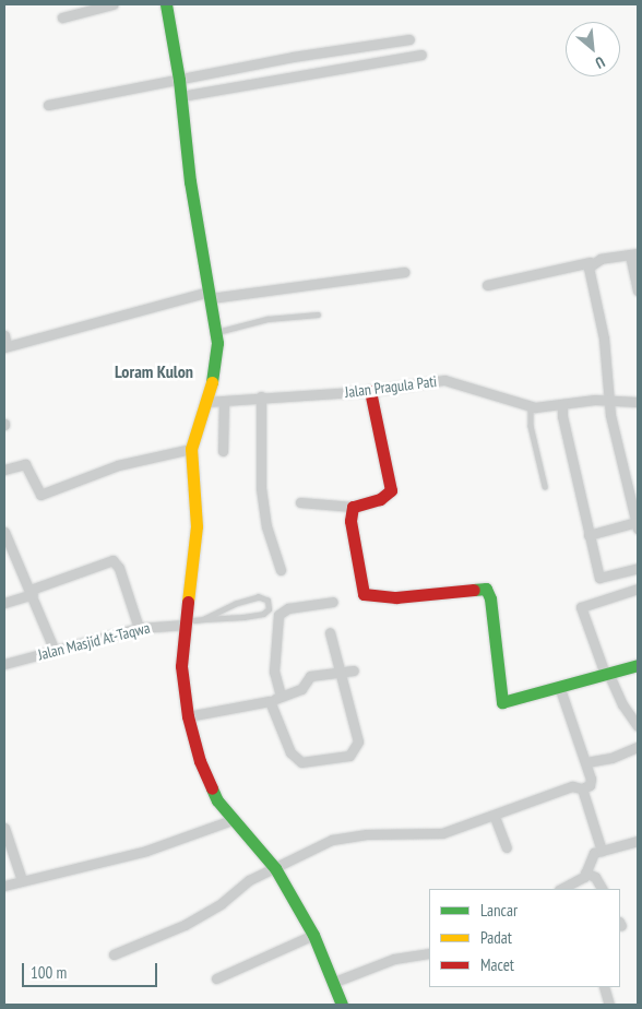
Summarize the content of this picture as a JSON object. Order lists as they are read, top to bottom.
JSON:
{
  "streets": {
    "street": ["Jalan Pragula Pati", "Jalan Masjid At-Taqwa"]
  },
  "districts": ["Loram Kulon"],
  "legend": ["Lancar", "Padat", "Macet"],
  "scale_bar": "100 m",
  "north": "bottom right"
}
